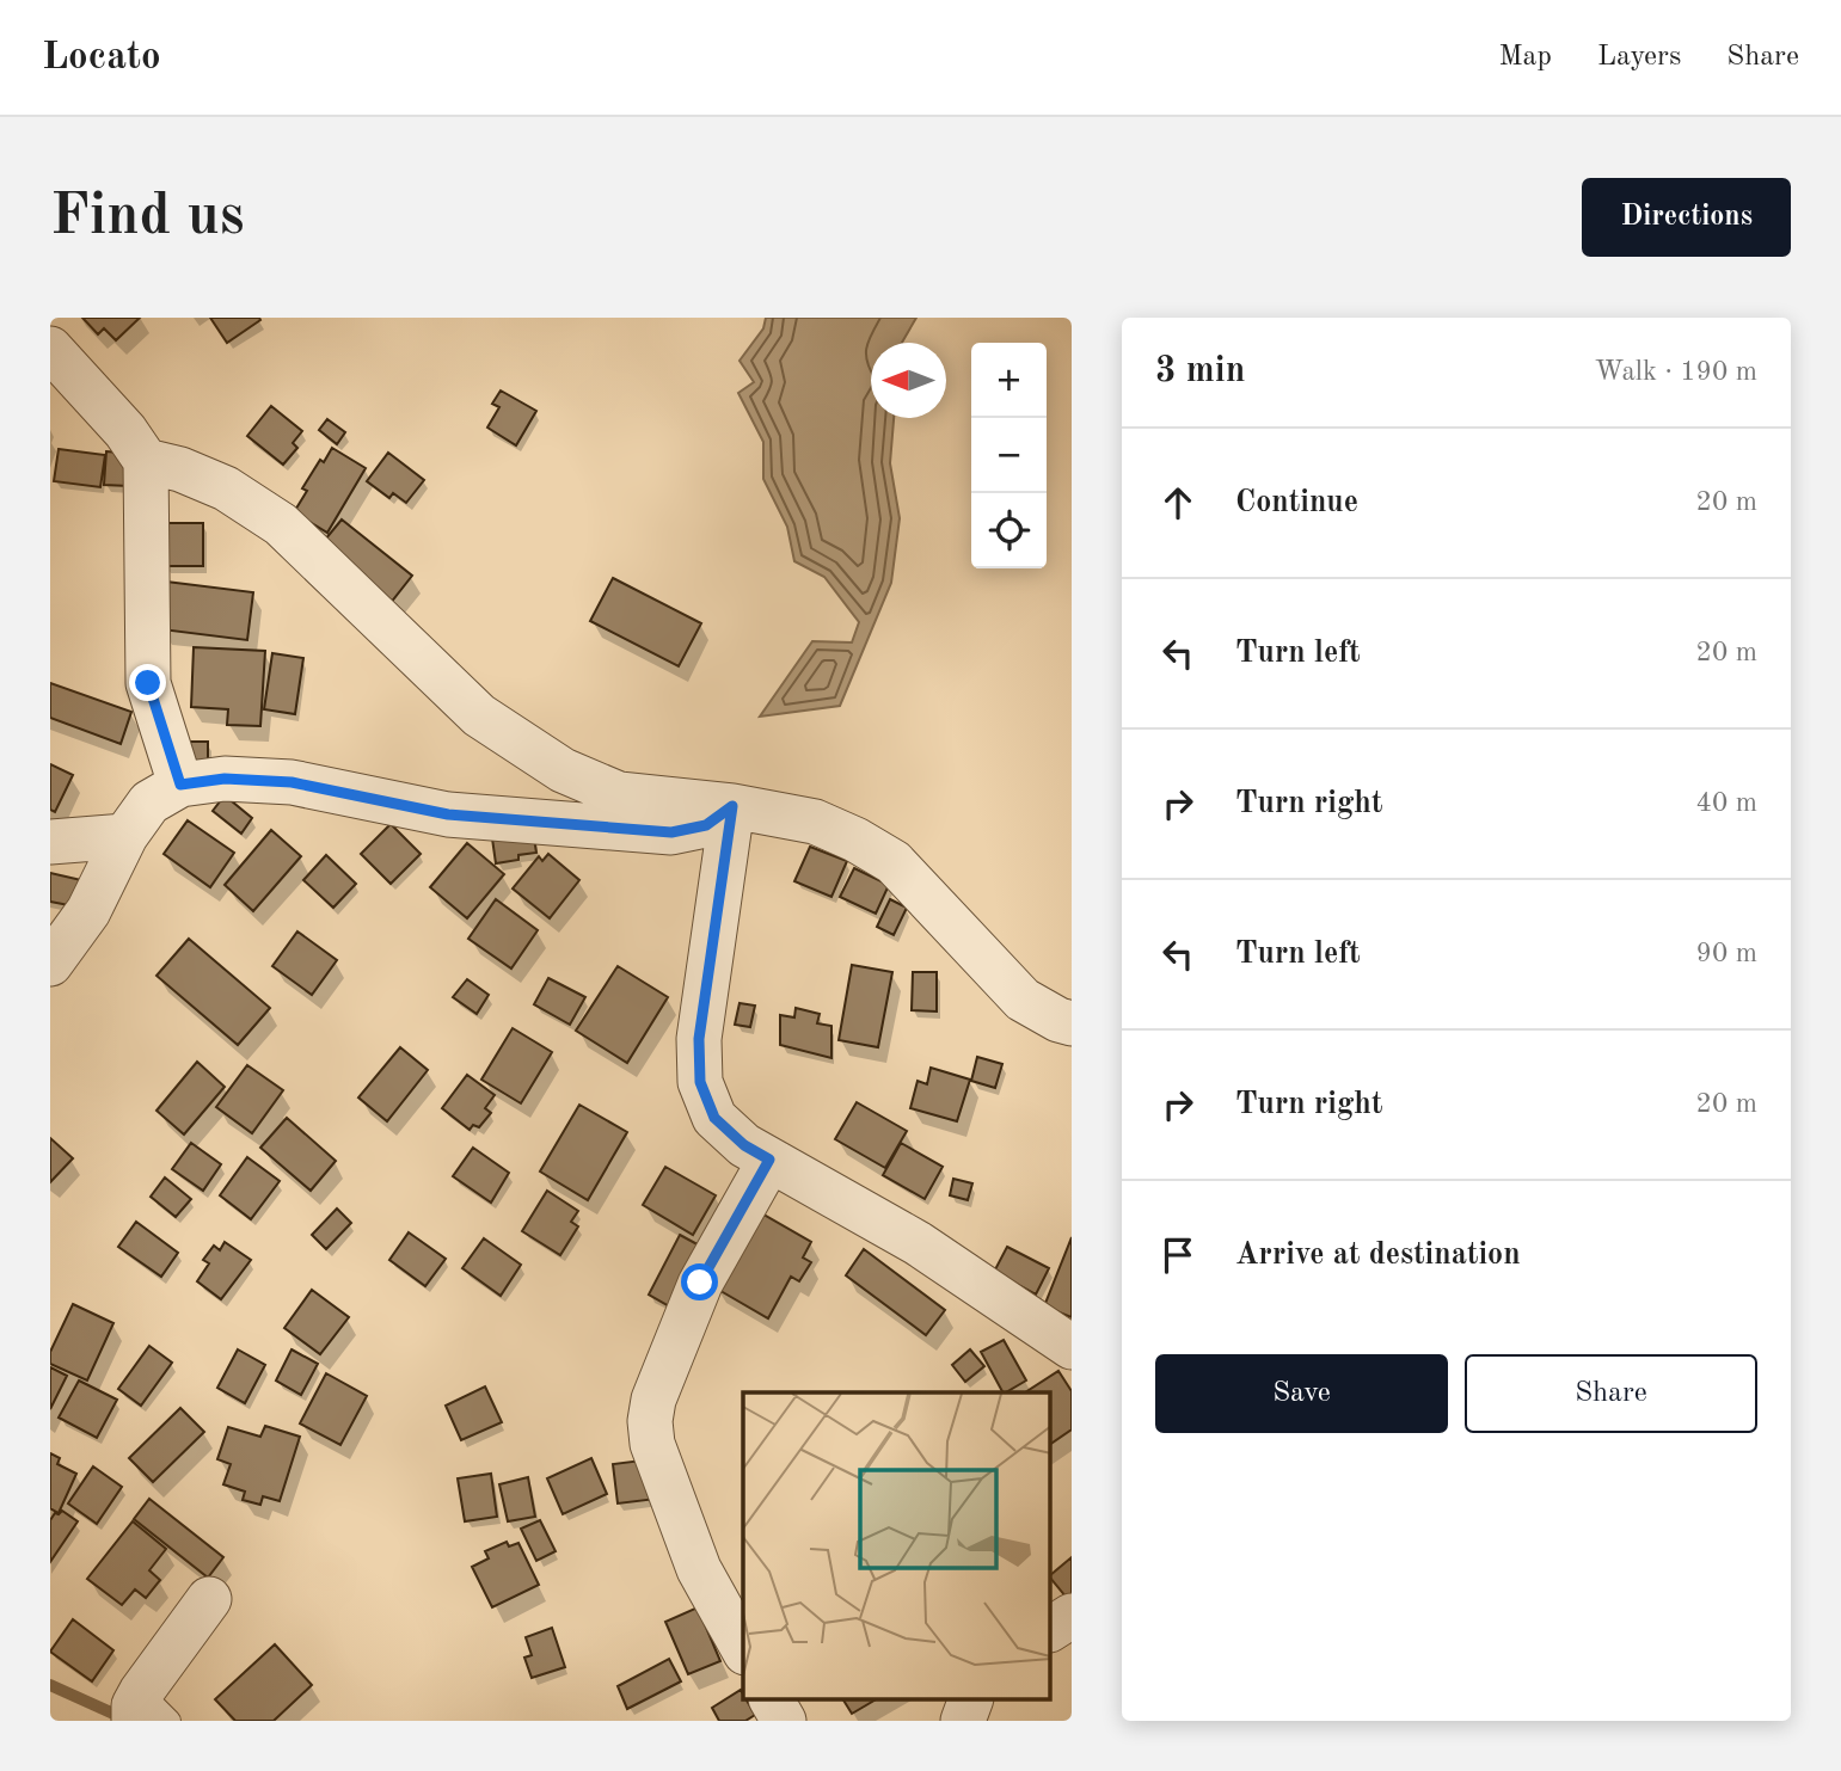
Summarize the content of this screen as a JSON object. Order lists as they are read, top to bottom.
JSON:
{
  "north": "left",
  "page": {
    "header": "Locato",
    "nav": ["Map", "Layers", "Share"],
    "buttons": [
      "Directions",
      ["Save", "Share"]
    ],
    "title": "Find us",
    "heading": ["3 min", "Walk · 190 m"],
    "map_buttons": ["+", "−"],
    "list": [
      ["Continue", "20 m"],
      ["Turn left", "20 m"],
      ["Turn right", "40 m"],
      ["Turn left", "90 m"],
      ["Turn right", "20 m"],
      "Arrive at destination"
    ]
  }
}
